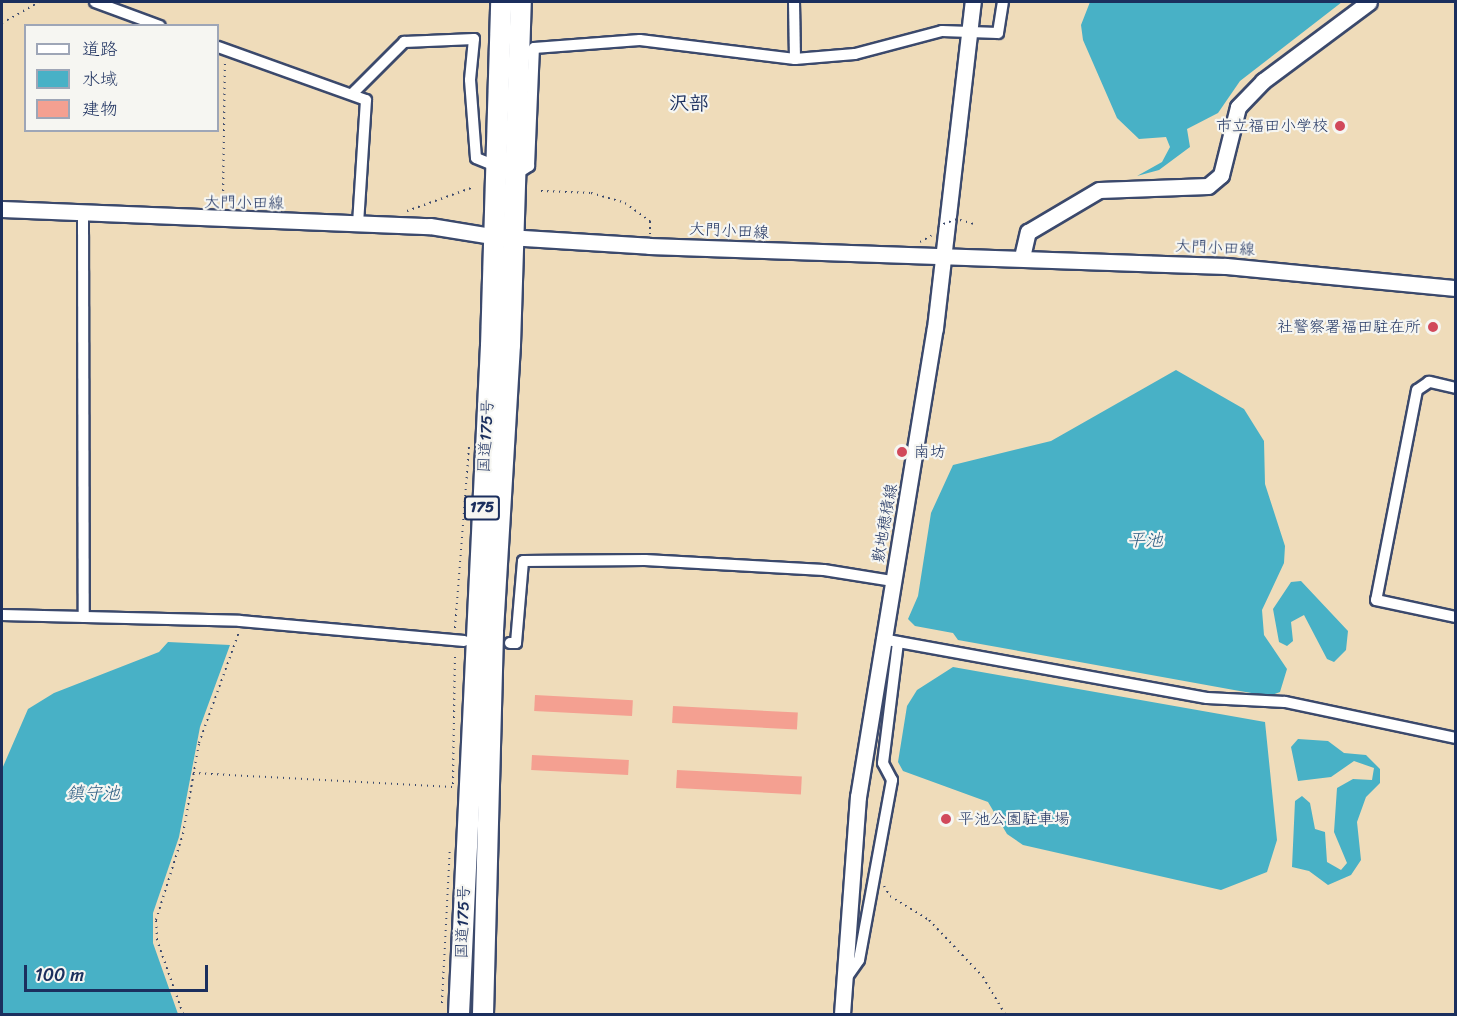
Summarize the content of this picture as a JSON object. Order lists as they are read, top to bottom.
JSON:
{
  "streets": {
    "highway": ["国道175号", "175"],
    "main road": ["大門小田線", "敷地穂積線"]
  },
  "crossings": [
    ["大門小田線", "国道175号"],
    ["大門小田線", "敷地穂積線"]
  ],
  "districts": ["沢部"],
  "water": ["平池", "鎮守池"],
  "places": [
    "市立福田小学校",
    "社警察署福田駐在所",
    "南坊",
    "平池公園駐車場"
  ],
  "legend": ["道路", "水域", "建物"],
  "scale_bar": "100 m"
}
